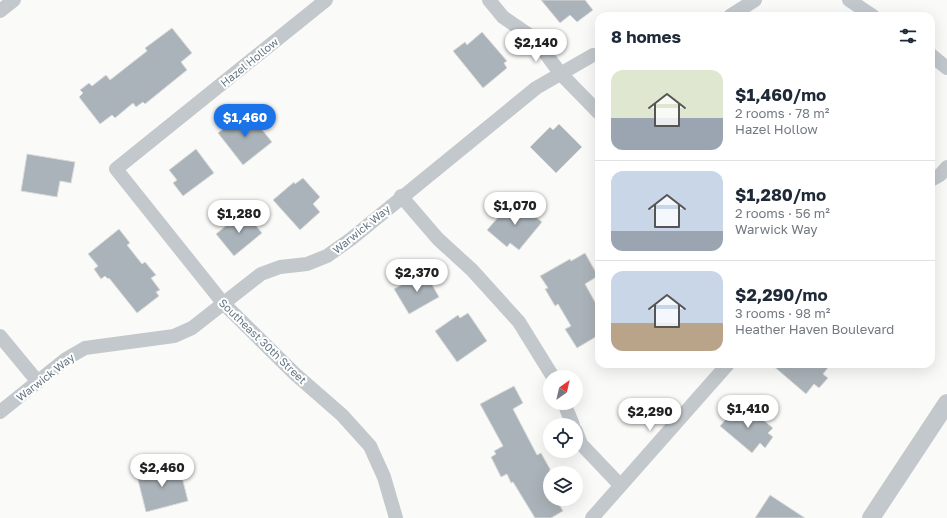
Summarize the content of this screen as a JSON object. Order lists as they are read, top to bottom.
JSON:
{
  "streets": {
    "street": ["Hazel Hollow", "Warwick Way", "Southeast 30th Street"]
  },
  "crossings": [
    ["Hazel Hollow", "Southeast 30th Street"],
    ["Warwick Way", "Southeast 30th Street"]
  ],
  "north": "top right",
  "page": {
    "heading": "8 homes",
    "price": [
      "$2,140",
      "$1,460",
      "$1,070",
      "$1,280",
      "$2,370",
      "$1,410",
      "$2,290",
      "$2,460"
    ],
    "list": [
      {
        "name": "$1,460/mo",
        "note": "2 rooms · 78 m² · Hazel Hollow"
      },
      {
        "name": "$1,280/mo",
        "note": "2 rooms · 56 m² · Warwick Way"
      },
      {
        "name": "$2,290/mo",
        "note": "3 rooms · 98 m² · Heather Haven Boulevard"
      }
    ]
  }
}
